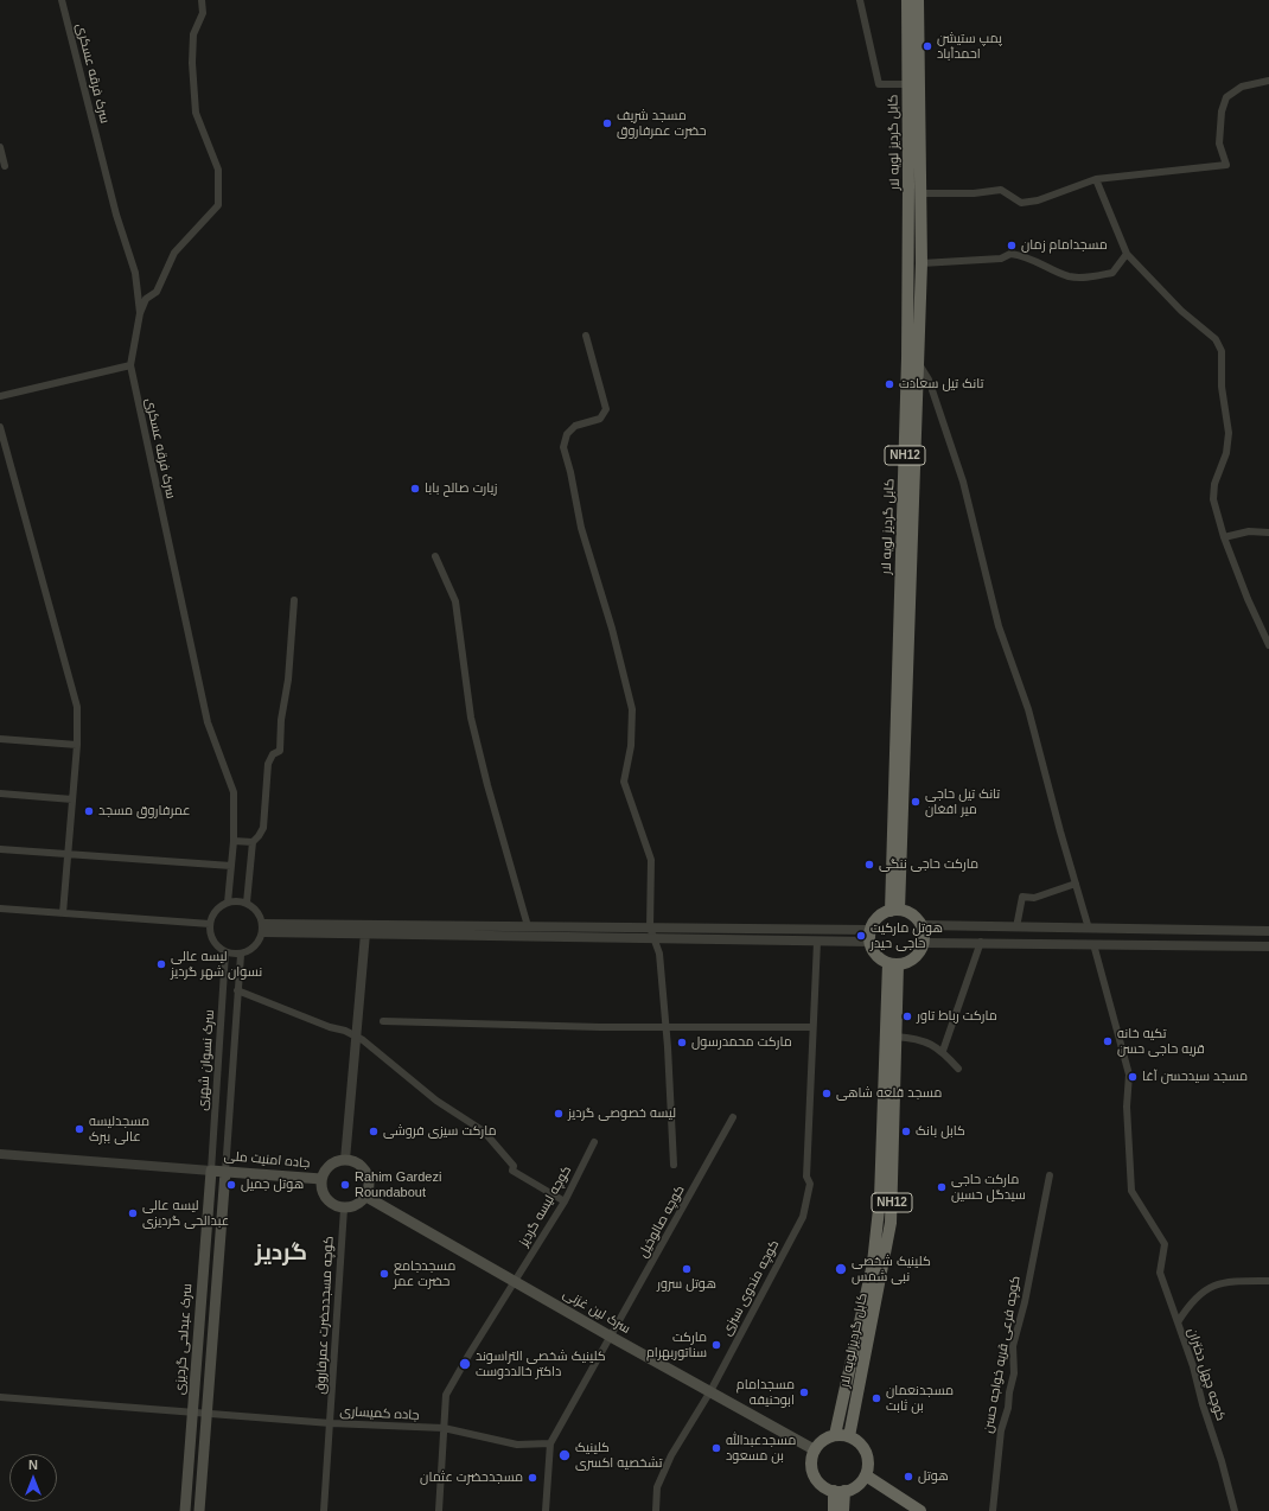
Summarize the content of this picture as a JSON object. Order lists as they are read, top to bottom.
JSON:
{
  "streets": {
    "highway": ["کابل گردیز لویه لار", "NH12"],
    "main road": ["جاده امنیت ملی", "سرک لین غزنی", "سرک عبدلحی گردیزی"],
    "street": [
      "سرک فرقه عسکری",
      "سرک نسوان شهری",
      "کوچه لیسه گردیز",
      "کوچه صالوخیل",
      "کوچه مندوی سبزی",
      "کوچه مسجدحضرت عمرفاروق",
      "کوچه فرعی قریه خواجه حسن",
      "کوچه چهل دختران",
      "جاده کمیساری"
    ]
  },
  "crossings": [
    ["سرک فرقه عسکری", "سرک نسوان شهری"],
    ["کابل گردیز لویه لار", "سرک لین غزنی"],
    ["سرک نسوان شهری", "جاده امنیت ملی"],
    ["سرک نسوان شهری", "سرک عبدلحی گردیزی"],
    ["جاده امنیت ملی", "سرک لین غزنی"],
    ["جاده امنیت ملی", "کوچه مسجدحضرت عمرفاروق"],
    ["جاده امنیت ملی", "سرک عبدلحی گردیزی"],
    ["کوچه لیسه گردیز", "سرک لین غزنی"],
    ["کوچه لیسه گردیز", "جاده کمیساری"],
    ["کوچه صالوخیل", "سرک لین غزنی"],
    ["کوچه صالوخیل", "جاده کمیساری"],
    ["کوچه مندوی سبزی", "سرک لین غزنی"],
    ["سرک لین غزنی", "کوچه مسجدحضرت عمرفاروق"],
    ["کوچه مسجدحضرت عمرفاروق", "جاده کمیساری"],
    ["سرک عبدلحی گردیزی", "جاده کمیساری"]
  ],
  "districts": ["گردیز"],
  "places": [
    "پمپ ستیشن احمدآباد",
    "مسجد شریف حضرت عمرفاروق",
    "مسجدامام زمان",
    "تانک تیل سعادت",
    "زیارت صالح بابا",
    "تانک تیل حاجی میر افغان",
    "عمرفاروق مسجد",
    "مارکت حاجی ننگی",
    "هوتل مارکیت حاجی حیدر",
    "لیسه عالی نسوان شهر گردیز",
    "مارکت رباط تاور",
    "تکیه خانه قریه حاجی حسن",
    "مارکت محمدرسول",
    "مسجد سیدحسن آغا",
    "مسجد قلعه شاهی",
    "لیسه خصوصی گردیز",
    "مسجدلیسه عالی ببرک",
    "مارکت سیزی فروشی",
    "کابل بانک",
    "هوتل جمیل",
    "Rahim Gardezi Roundabout",
    "مارکت حاجی سیدگل حسین",
    "لیسه عالی عبدالحی گردیزی",
    "هوتل سرور",
    "کلینیک شخصی نبی شمس",
    "مسجدجامع حضرت عمر",
    "مارکت سناتوربهرام",
    "کلینیک شخصی التراسوند داکتر خالددوست",
    "مسجدامام ابوحنیفه",
    "مسجدنعمان بن ثابت",
    "مسجدعبدالله بن مسعود",
    "کلینیک تشخصیه اکسری",
    "هوتل",
    "مسجدحضرت عثمان"
  ],
  "north": "top"
}
